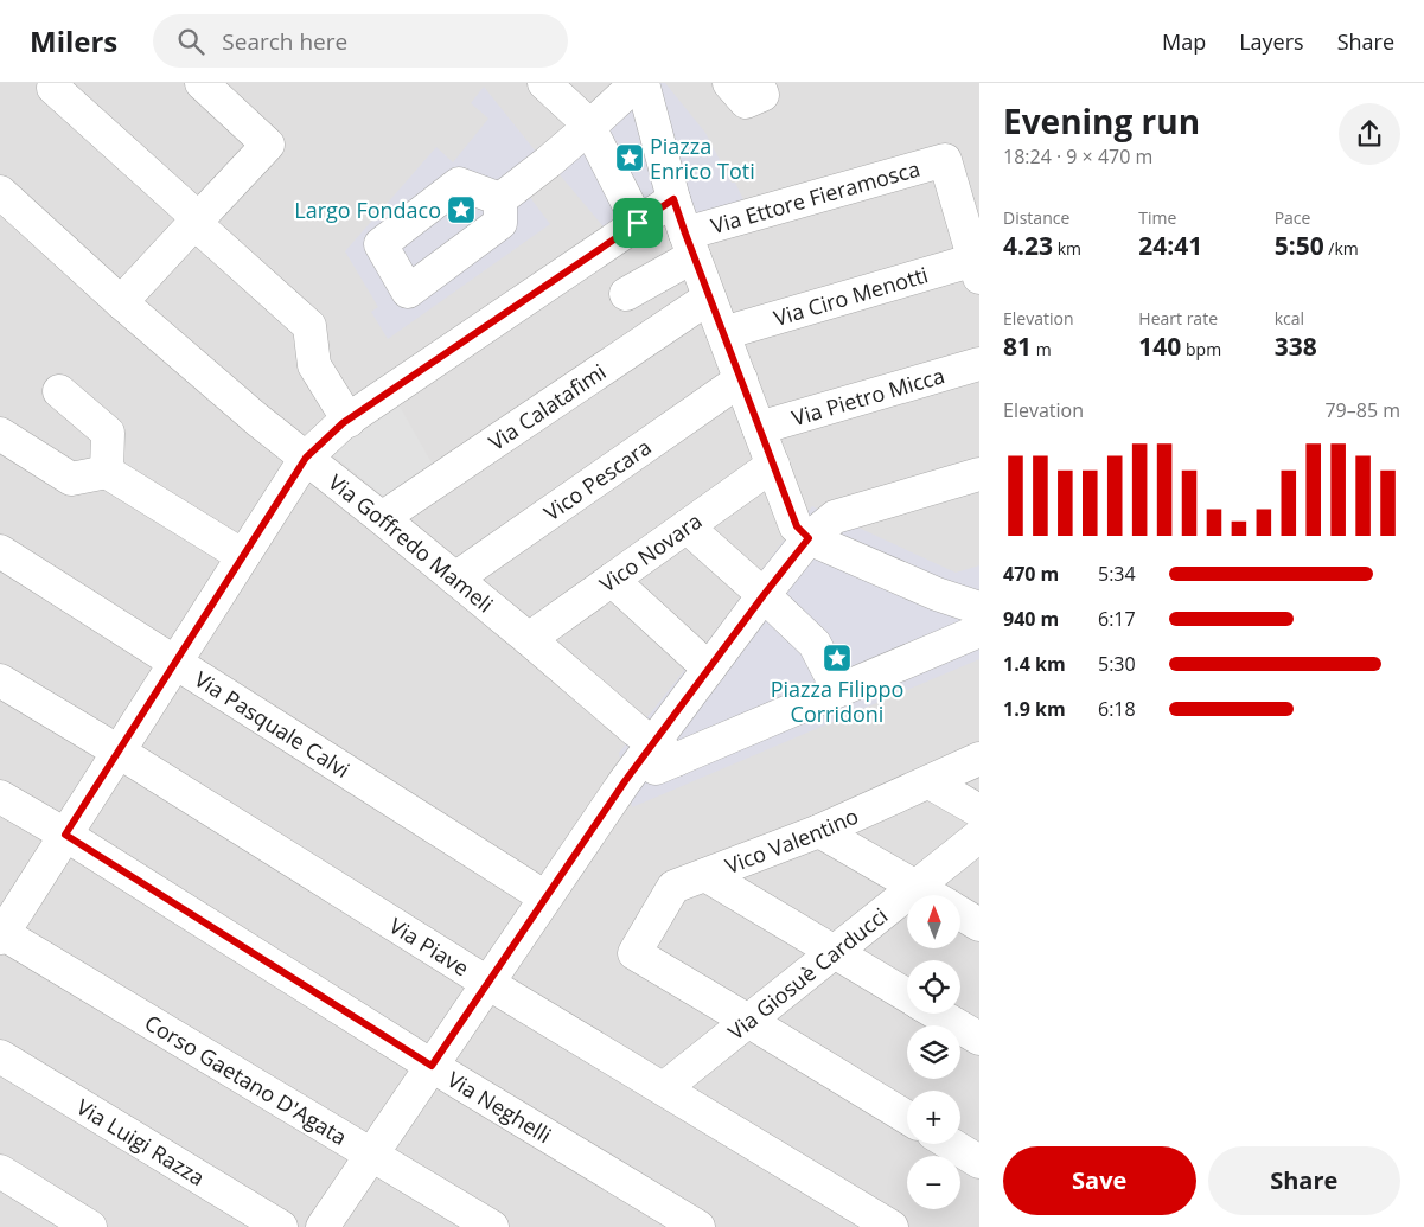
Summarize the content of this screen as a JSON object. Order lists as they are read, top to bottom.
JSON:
{
  "streets": {
    "street": [
      "Via Ettore Fieramosca",
      "Via Ciro Menotti",
      "Via Pietro Micca",
      "Via Calatafimi",
      "Vico Pescara",
      "Via Goffredo Mameli",
      "Vico Novara",
      "Via Pasquale Calvi",
      "Vico Valentino",
      "Via Piave",
      "Via Giosuè Carducci",
      "Corso Gaetano D'Agata",
      "Via Neghelli",
      "Via Luigi Razza"
    ]
  },
  "crossings": [
    ["Via Ettore Fieramosca", "Via Ciro Menotti"],
    ["Via Calatafimi", "Via Goffredo Mameli"],
    ["Vico Pescara", "Via Goffredo Mameli"],
    ["Via Goffredo Mameli", "Vico Novara"],
    ["Vico Valentino", "Via Giosuè Carducci"],
    ["Via Piave", "Via Giosuè Carducci"]
  ],
  "places": {
    "place": ["Piazza Enrico Toti", "Largo Fondaco", "Piazza Filippo Corridoni"]
  },
  "north": "top",
  "page": {
    "header": "Milers",
    "search": "Search here",
    "nav": ["Map", "Layers", "Share"],
    "heading": ["Evening run", "18:24 · 9 × 470 m"],
    "stats": [
      ["Distance", "4.23 km"],
      ["Time", "24:41"],
      ["Pace", "5:50 /km"],
      ["Elevation", "81 m"],
      ["Heart rate", "140 bpm"],
      ["kcal", "338"]
    ],
    "chart": ["Elevation", "79–85 m"],
    "list": [
      {
        "name": "470 m",
        "note": "5:34"
      },
      {
        "name": "940 m",
        "note": "6:17"
      },
      {
        "name": "1.4 km",
        "note": "5:30"
      },
      {
        "name": "1.9 km",
        "note": "6:18"
      }
    ],
    "map_buttons": ["+", "−"],
    "buttons": ["Save", "Share"]
  }
}
